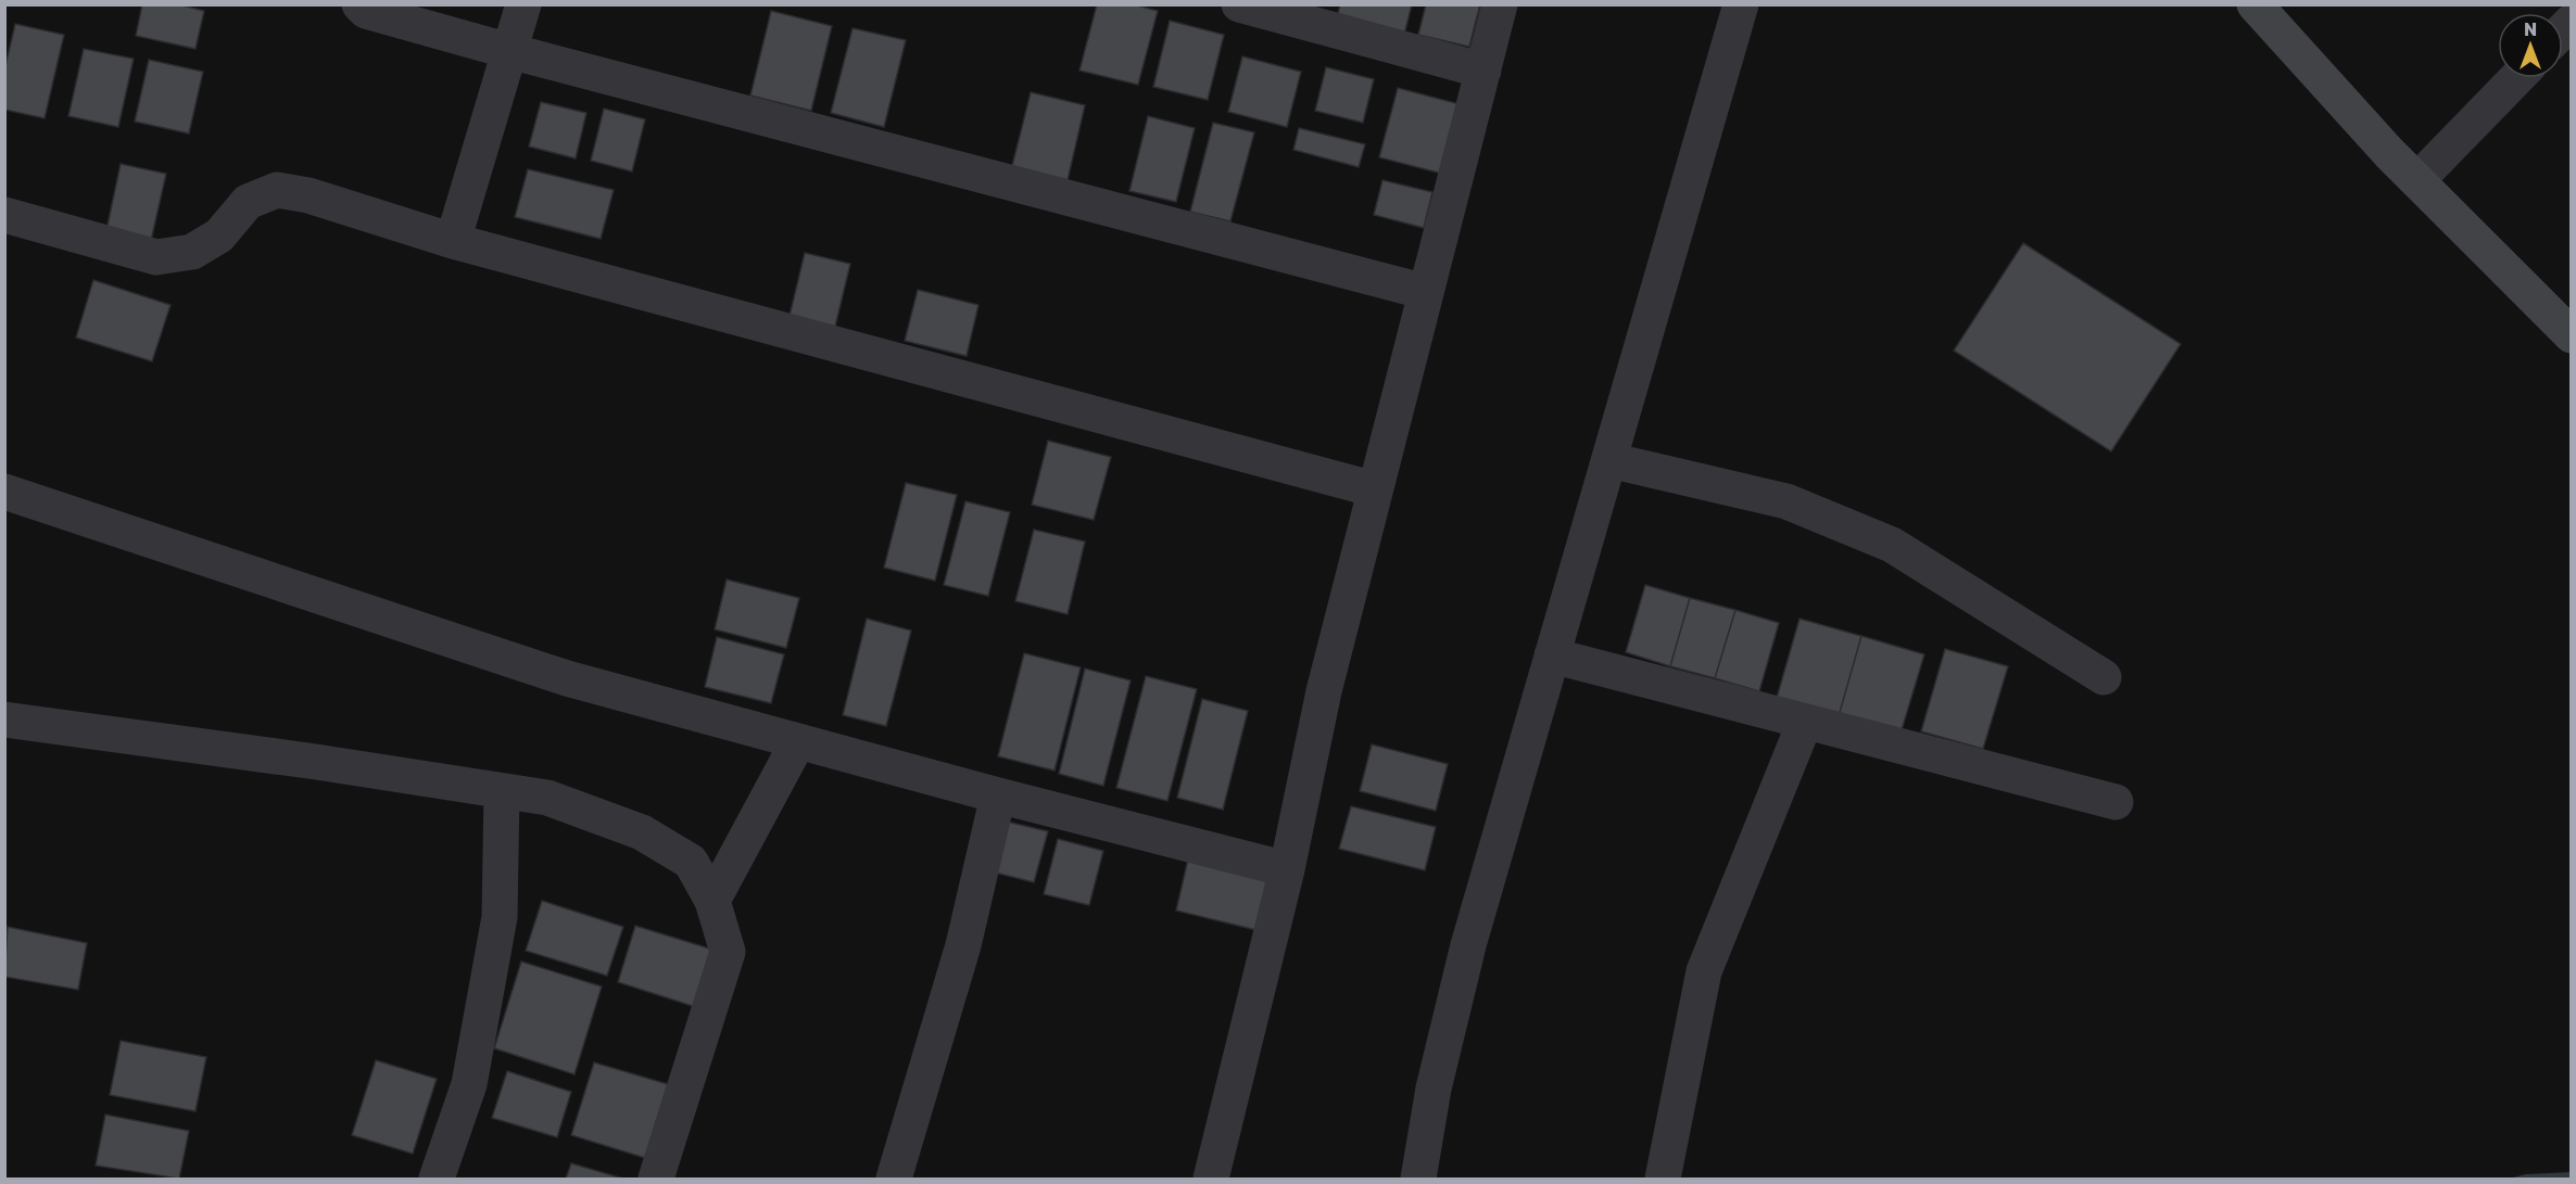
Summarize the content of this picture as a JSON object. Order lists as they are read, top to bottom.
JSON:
{
  "north": "top"
}
